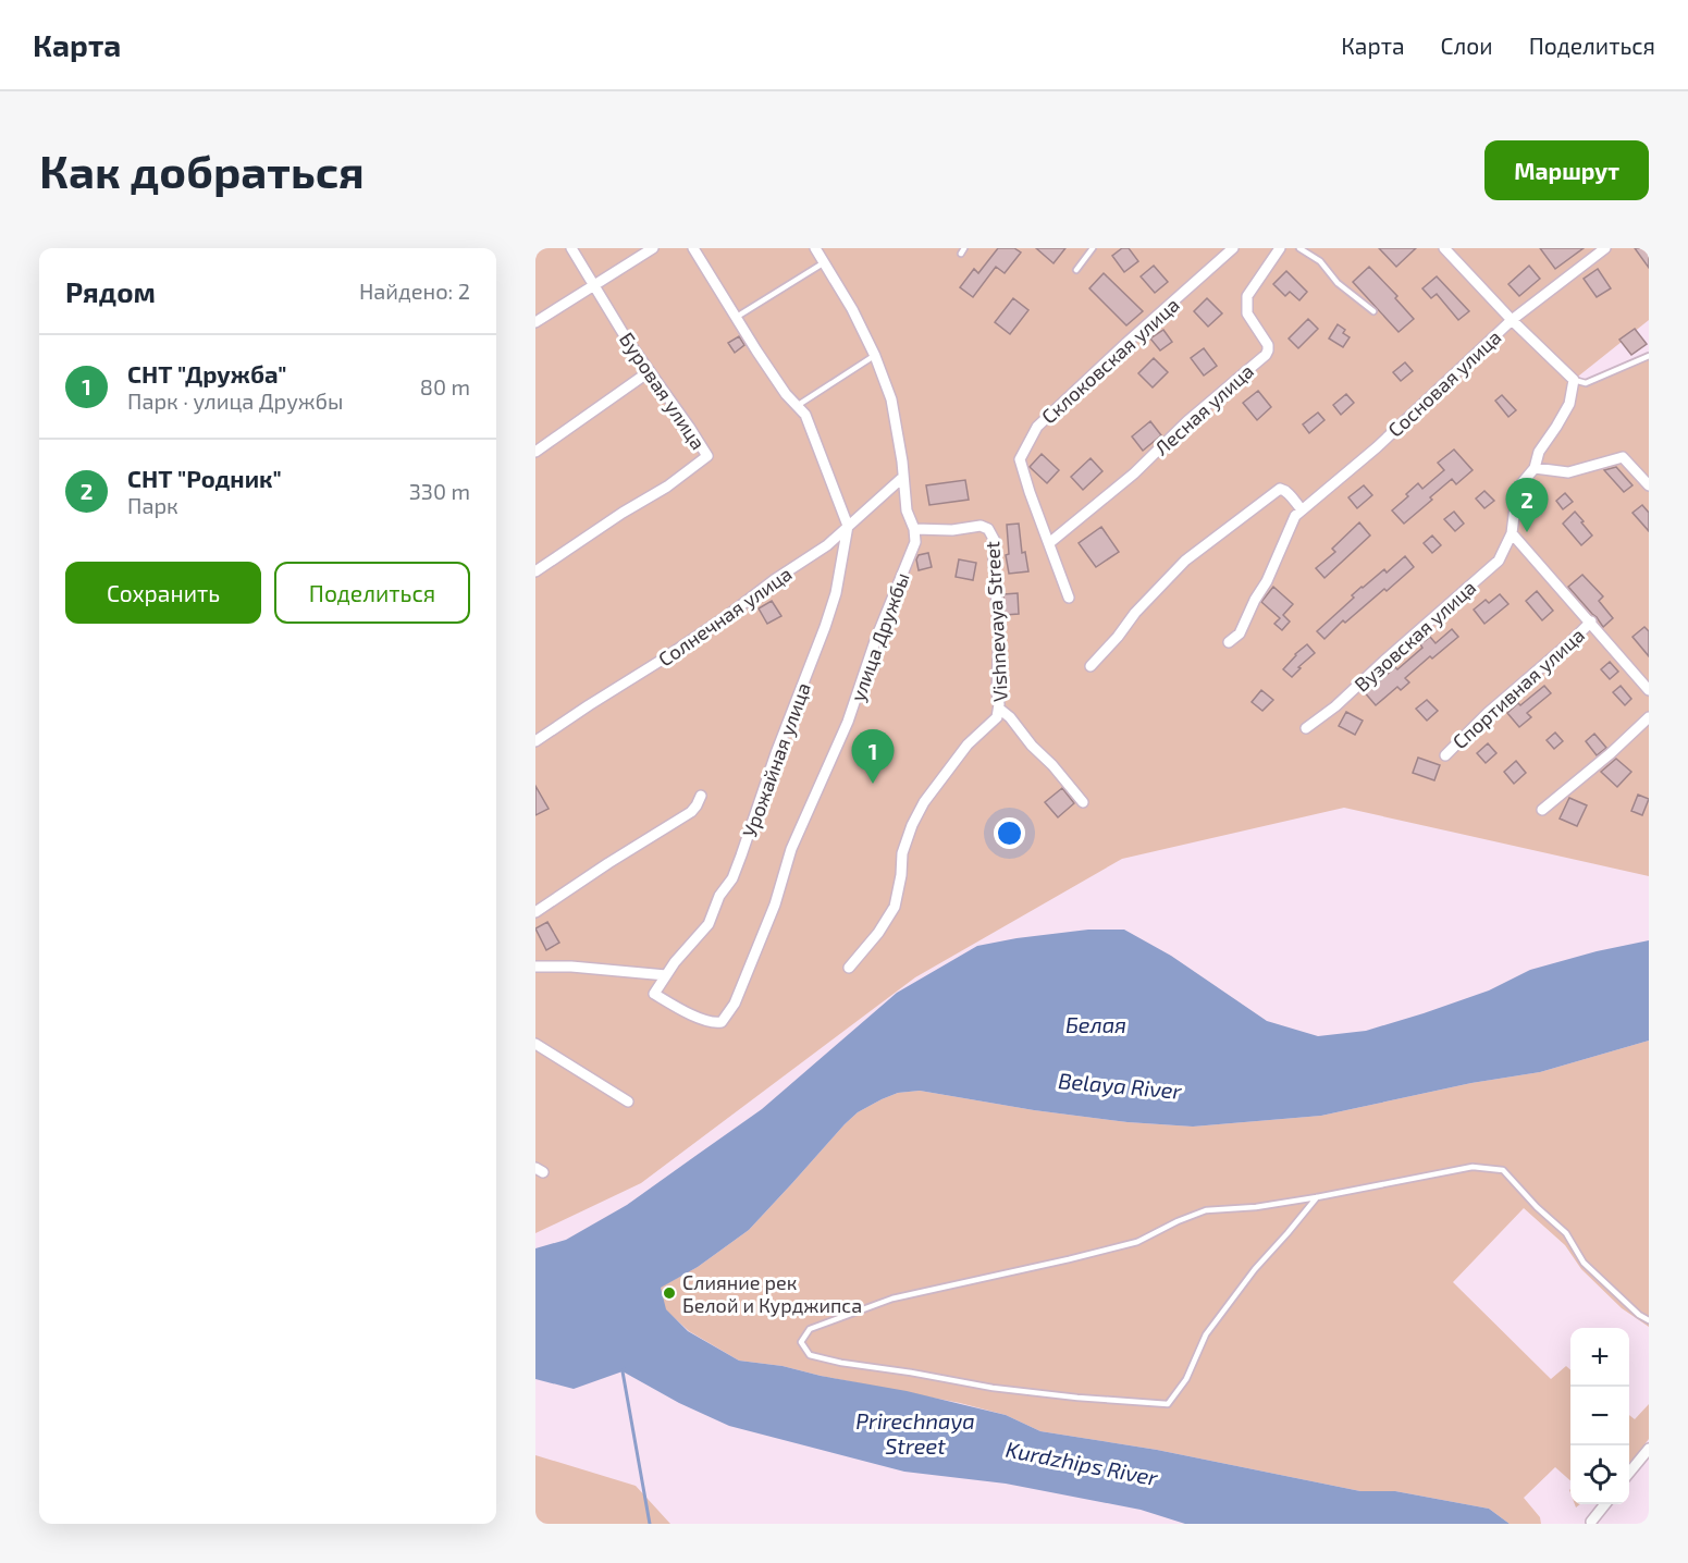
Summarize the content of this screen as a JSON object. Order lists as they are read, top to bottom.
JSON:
{
  "streets": {
    "street": [
      "Склоковская улица",
      "Сосновая улица",
      "Буровая улица",
      "Лесная улица",
      "Солнечная улица",
      "Vishnevaya Street",
      "Вузовская улица",
      "улица Дружбы",
      "Спортивная улица",
      "Урожайная улица"
    ]
  },
  "crossings": [
    ["Склоковская улица", "Лесная улица"],
    ["Солнечная улица", "улица Дружбы"],
    ["Солнечная улица", "Урожайная улица"],
    ["Vishnevaya Street", "улица Дружбы"],
    ["улица Дружбы", "Урожайная улица"]
  ],
  "water": [
    "Белая",
    "Belaya River",
    "Prirechnaya Street",
    "Kurdzhips River"
  ],
  "places": ["Слияние рек Белой и Курджипса"],
  "page": {
    "header": "Карта",
    "nav": ["Карта", "Слои", "Поделиться"],
    "buttons": [
      "Маршрут",
      ["Сохранить", "Поделиться"]
    ],
    "title": "Как добраться",
    "heading": ["Рядом", "Найдено: 2"],
    "list": [
      {
        "mark": "1",
        "name": "СНТ \"Дружба\"",
        "note": "Парк · улица Дружбы",
        "value": "80 m"
      },
      {
        "mark": "2",
        "name": "СНТ \"Родник\"",
        "note": "Парк",
        "value": "330 m"
      }
    ],
    "pins": ["2", "1"],
    "map_buttons": ["+", "−"]
  }
}
